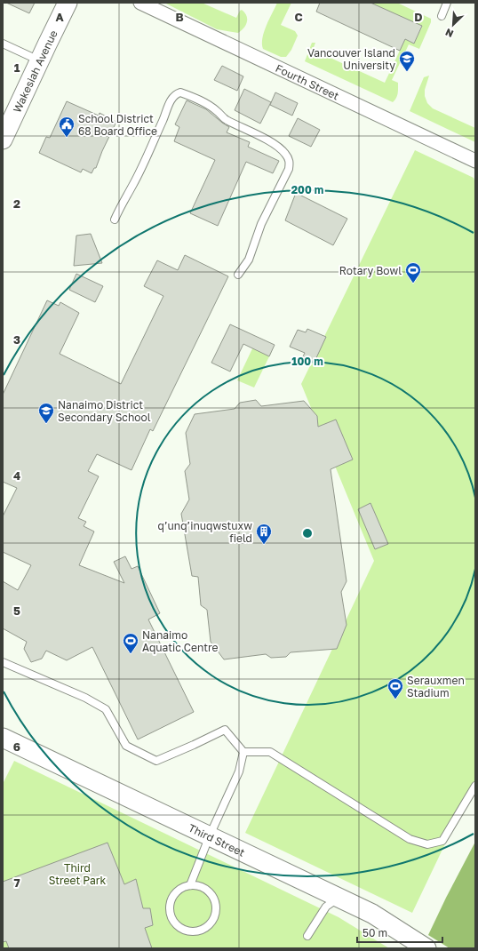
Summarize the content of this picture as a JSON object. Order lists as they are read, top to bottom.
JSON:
{
  "streets": {
    "main road": ["Wakesiah Avenue", "Third Street"],
    "street": ["Fourth Street"]
  },
  "parks": ["Third Street Park"],
  "places": {
    "school or university": ["Vancouver Island University", "Nanaimo District Secondary School"],
    "public building": ["School District 68 Board Office"],
    "sports": ["Rotary Bowl", "Nanaimo Aquatic Centre", "Serauxmen Stadium"],
    "building": ["q’unq’inuqwstuxw field"]
  },
  "scale_bar": "50 m",
  "north": "bottom left",
  "grid": {
    "columns": [
      "A",
      "B",
      "C",
      "D"
    ],
    "rows": [
      "1",
      "2",
      "3",
      "4",
      "5",
      "6",
      "7"
    ]
  },
  "rings": ["200 m", "100 m"]
}
